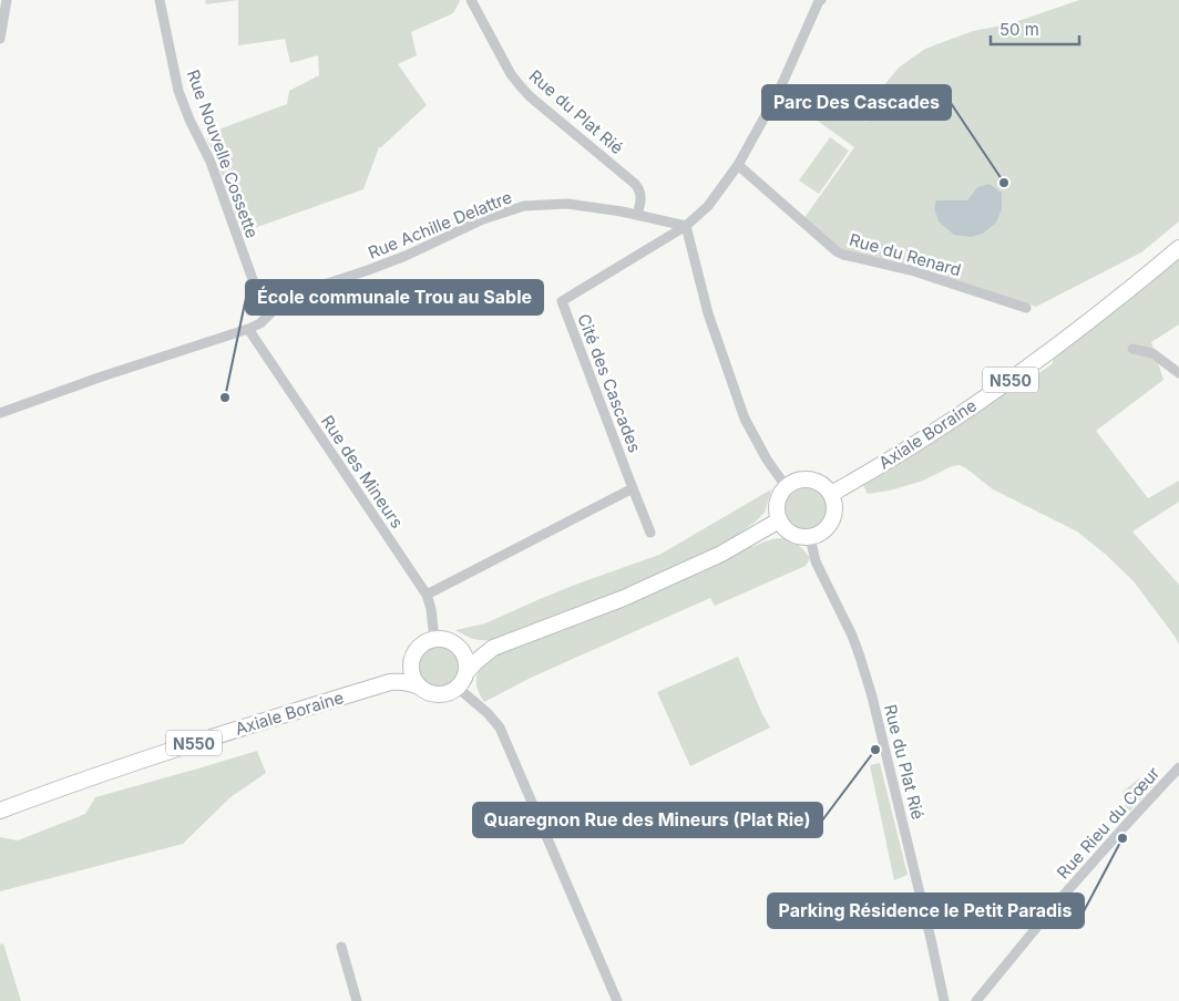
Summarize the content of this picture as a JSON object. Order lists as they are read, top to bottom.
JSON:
{
  "streets": {
    "main road": ["N550", "Axiale Boraine"],
    "street": [
      "Rue du Plat Rié",
      "Rue Nouvelle Cossette",
      "Rue Achille Delattre",
      "Rue du Renard",
      "Cité des Cascades",
      "Rue des Mineurs",
      "Rue Rieu du Cœur"
    ]
  },
  "crossings": [
    ["Rue du Plat Rié", "Rue Achille Delattre"],
    ["Rue du Plat Rié", "Axiale Boraine"],
    ["Rue Nouvelle Cossette", "Rue Achille Delattre"],
    ["Rue Achille Delattre", "Cité des Cascades"],
    ["Rue Achille Delattre", "Rue des Mineurs"],
    ["N550", "Axiale Boraine"],
    ["N550", "Rue des Mineurs"]
  ],
  "places": [
    "Parc Des Cascades",
    "École communale Trou au Sable",
    "Quaregnon Rue des Mineurs (Plat Rie)",
    "Parking Résidence le Petit Paradis"
  ],
  "scale_bar": "50 m"
}
